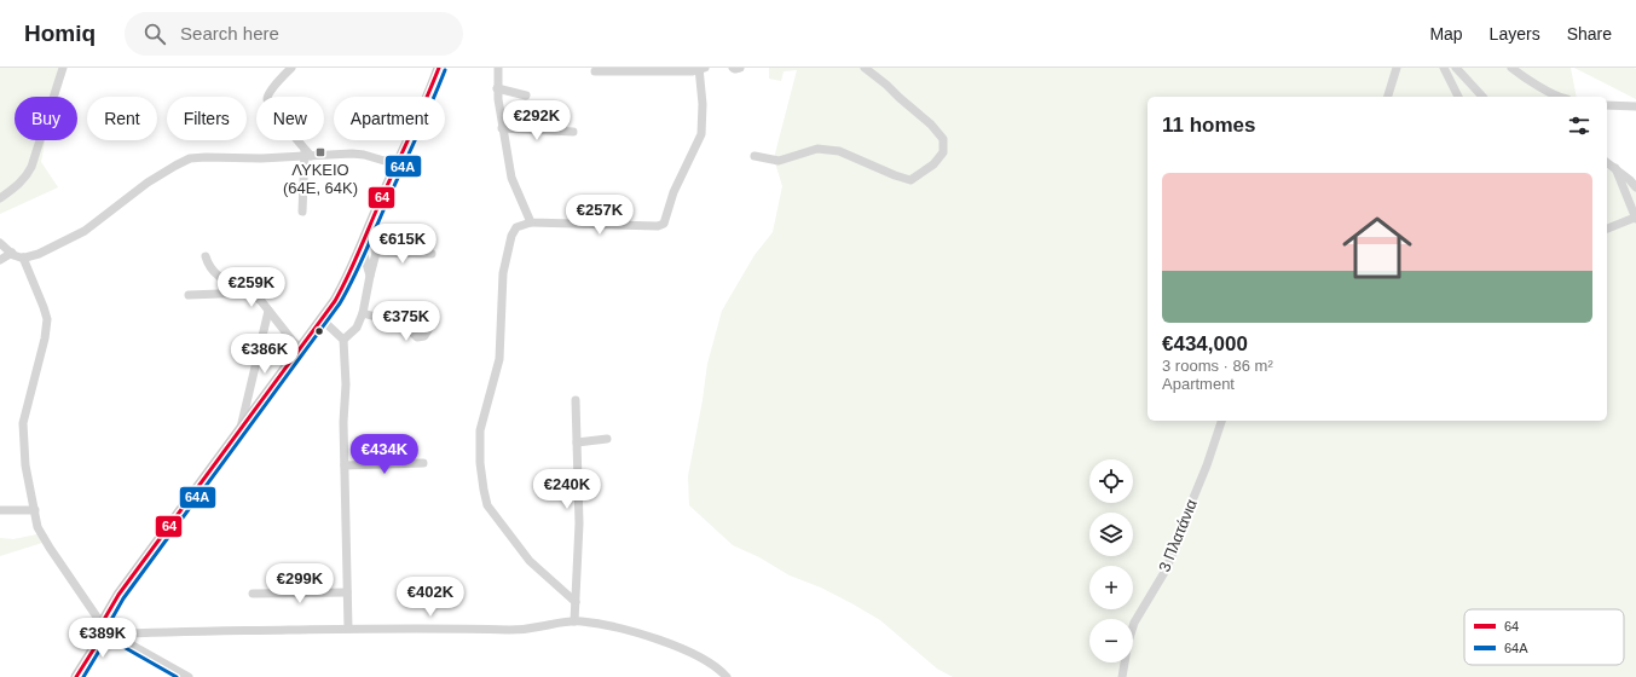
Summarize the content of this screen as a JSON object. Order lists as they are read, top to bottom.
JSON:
{
  "streets": {
    "street": ["3 Πλατάνια"]
  },
  "places": {
    "transit": ["ΛΥΚΕΙΟ (64Ε, 64Κ)"]
  },
  "lines": ["transit line 64", "transit line 64Α"],
  "legend": ["64", "64Α"],
  "page": {
    "header": "Homiq",
    "search": "Search here",
    "nav": ["Map", "Layers", "Share"],
    "chip": [
      "Buy",
      "Rent",
      "Filters",
      "New",
      "Apartment"
    ],
    "heading": "11 homes",
    "price": [
      "€292K",
      "€257K",
      "€615K",
      "€259K",
      "€375K",
      "€386K",
      "€434K",
      "€240K",
      "€299K",
      "€402K",
      "€389K"
    ],
    "list": [
      {
        "name": "€434,000",
        "note": "3 rooms · 86 m² · Apartment"
      }
    ],
    "map_buttons": ["+", "−"]
  }
}
